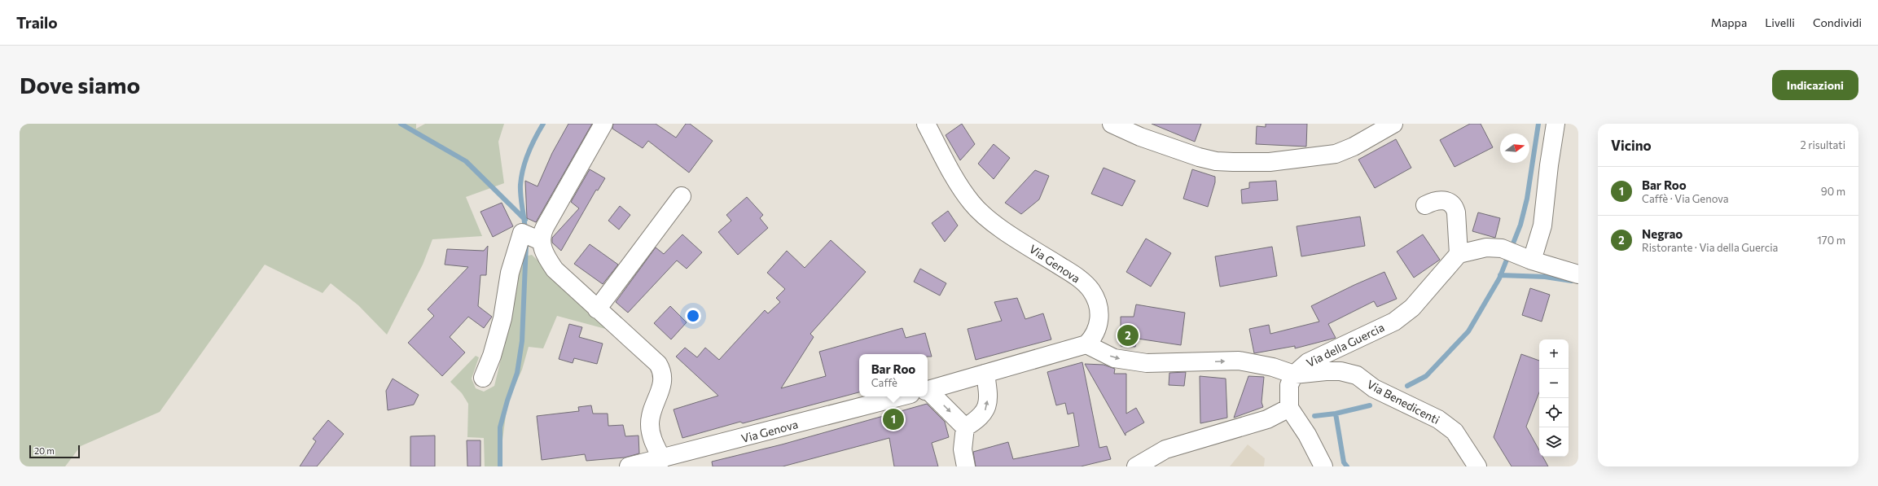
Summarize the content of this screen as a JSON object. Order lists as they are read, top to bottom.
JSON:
{
  "streets": {
    "street": ["Via Genova", "Via della Guercia", "Via Benedicenti"]
  },
  "crossings": [
    ["Via Genova", "Via della Guercia"],
    ["Via della Guercia", "Via Benedicenti"]
  ],
  "one_way": ["Via della Guercia"],
  "scale_bar": "20 m",
  "north": "right",
  "page": {
    "header": "Trailo",
    "nav": ["Mappa", "Livelli", "Condividi"],
    "buttons": "Indicazioni",
    "title": "Dove siamo",
    "heading": ["Vicino", "2 risultati"],
    "list": [
      {
        "mark": "1",
        "name": "Bar Roo",
        "note": "Caffè · Via Genova",
        "value": "90 m"
      },
      {
        "mark": "2",
        "name": "Negrao",
        "note": "Ristorante · Via della Guercia",
        "value": "170 m"
      }
    ],
    "pins": ["2", "1"],
    "map_buttons": ["+", "−"],
    "popup": ["Bar Roo", "Caffè"],
    "scale": "20 m"
  }
}
